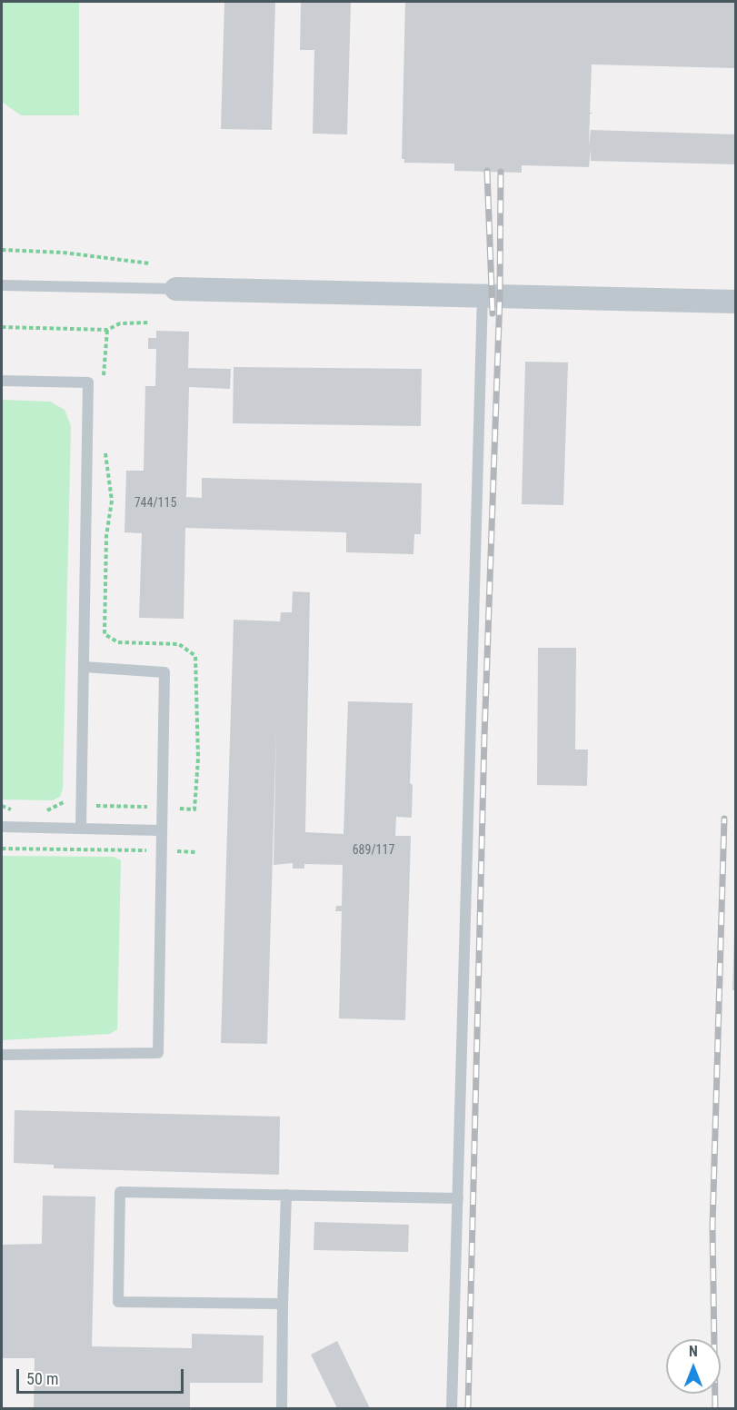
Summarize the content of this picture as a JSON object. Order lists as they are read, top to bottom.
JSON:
{
  "house_numbers": ["744/115", "689/117"],
  "scale_bar": "50 m",
  "north": "top"
}
